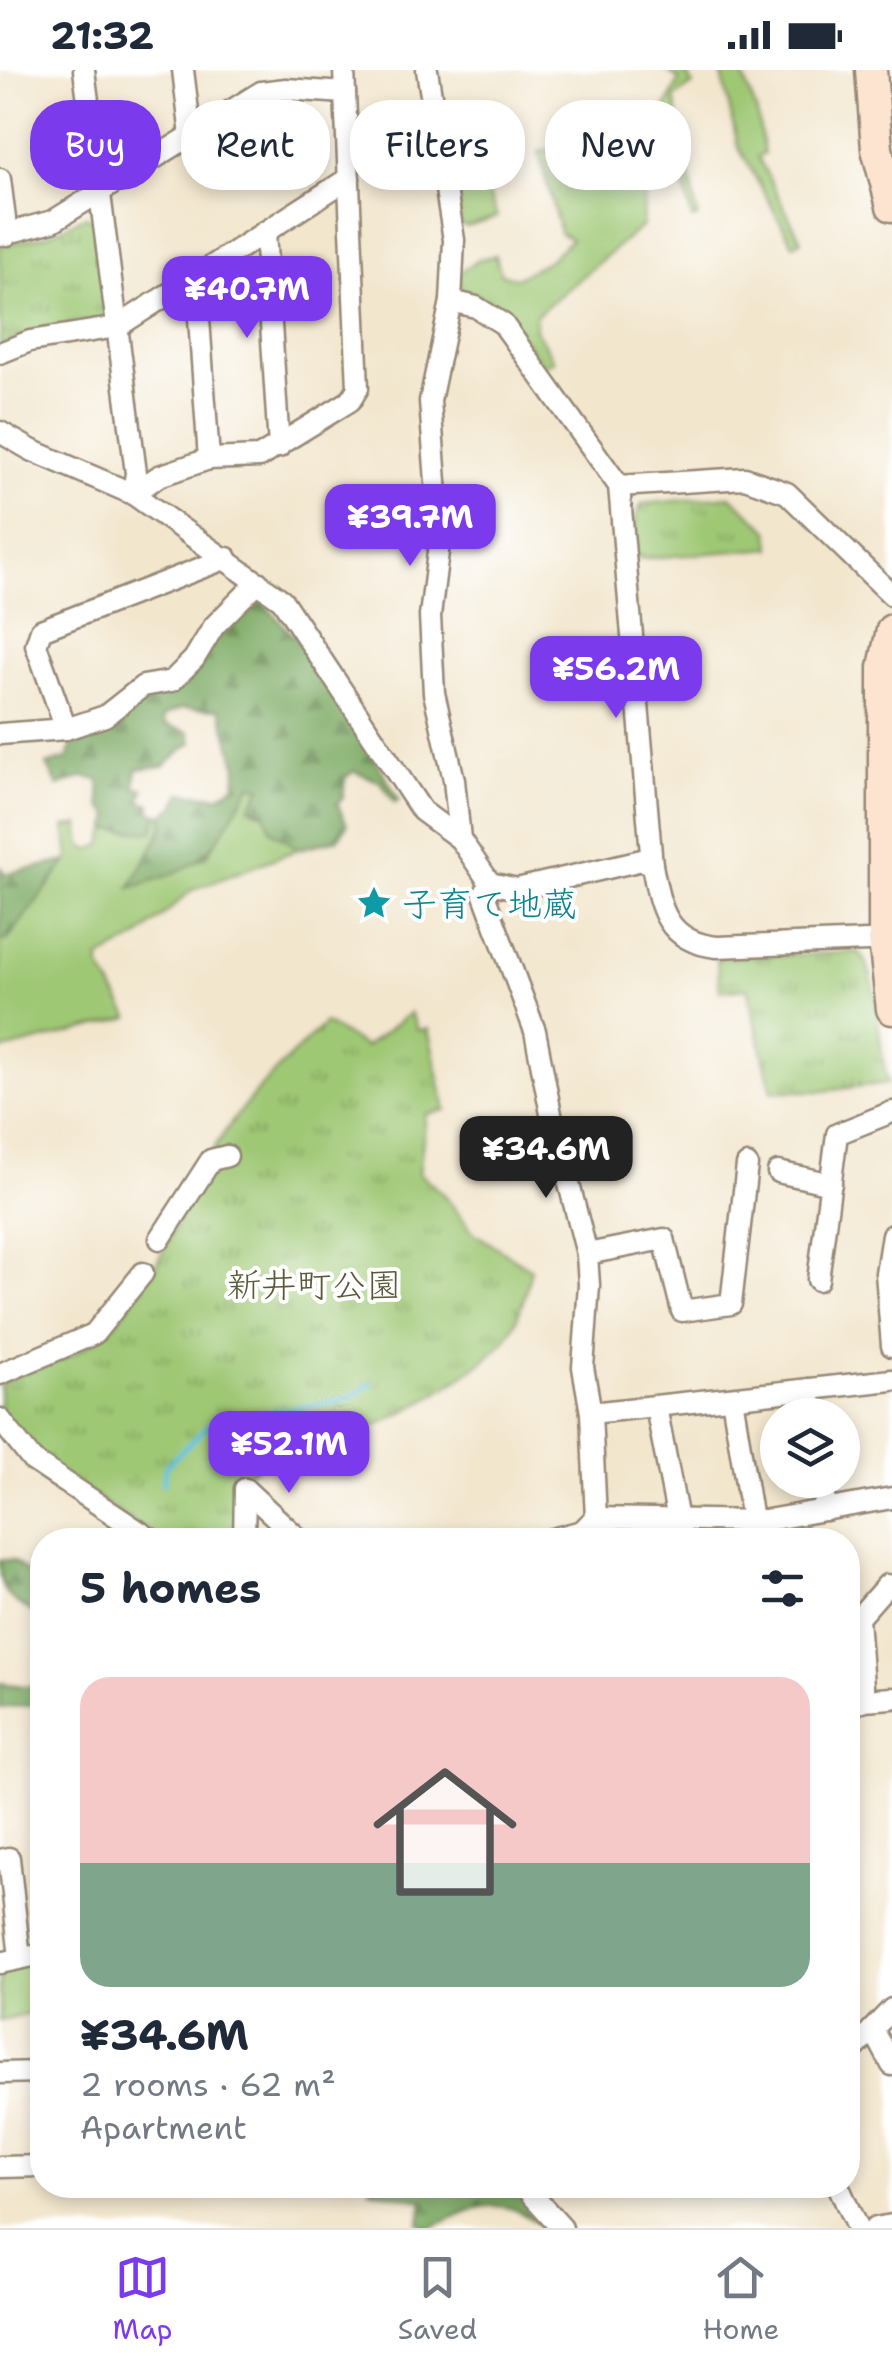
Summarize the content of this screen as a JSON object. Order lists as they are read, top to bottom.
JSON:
{
  "parks": ["新井町公園"],
  "places": {
    "place": ["子育て地蔵"]
  },
  "page": {
    "status": "21:32",
    "chip": [
      "Buy",
      "Rent",
      "Filters",
      "New"
    ],
    "price": [
      "¥40.7M",
      "¥39.7M",
      "¥56.2M",
      "¥34.6M",
      "¥52.1M"
    ],
    "heading": "5 homes",
    "list": [
      {
        "name": "¥34.6M",
        "note": "2 rooms · 62 m² · Apartment"
      }
    ],
    "tabs": ["Map", "Saved", "Home"]
  }
}
